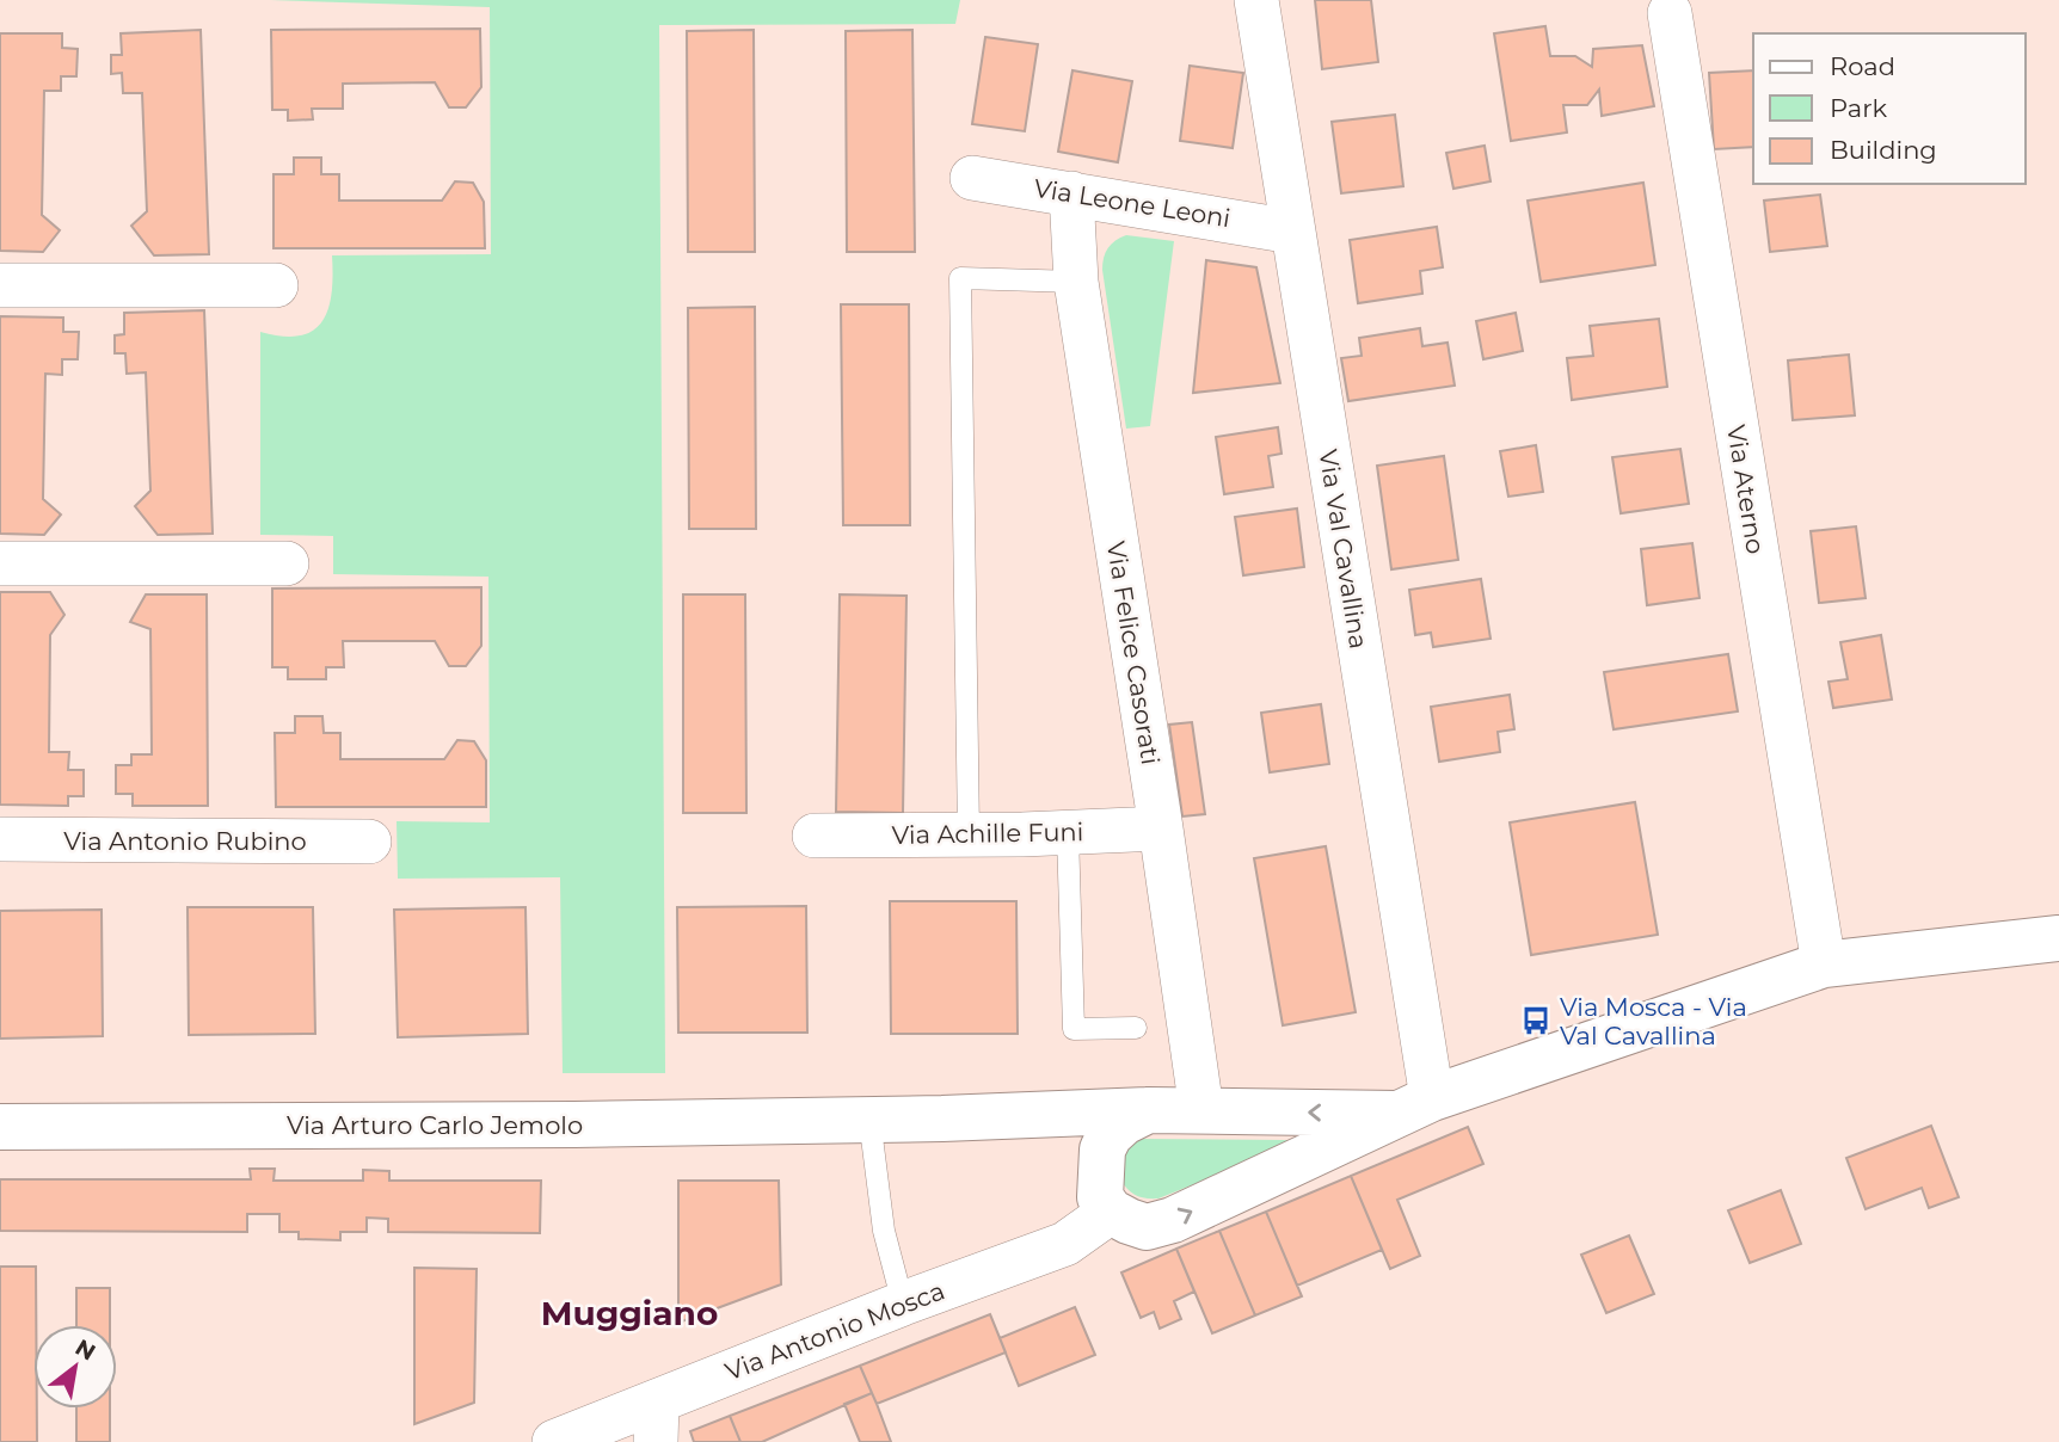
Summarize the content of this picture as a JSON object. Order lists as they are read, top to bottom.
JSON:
{
  "streets": {
    "street": [
      "Via Leone Leoni",
      "Via Aterno",
      "Via Val Cavallina",
      "Via Felice Casorati",
      "Via Achille Funi",
      "Via Antonio Rubino",
      "Via Arturo Carlo Jemolo",
      "Via Antonio Mosca"
    ]
  },
  "crossings": [
    ["Via Leone Leoni", "Via Val Cavallina"],
    ["Via Leone Leoni", "Via Felice Casorati"],
    ["Via Val Cavallina", "Via Arturo Carlo Jemolo"],
    ["Via Felice Casorati", "Via Achille Funi"],
    ["Via Felice Casorati", "Via Arturo Carlo Jemolo"]
  ],
  "districts": ["Muggiano"],
  "places": {
    "bus stop": ["Via Mosca - Via Val Cavallina"]
  },
  "legend": ["Road", "Park", "Building"],
  "north": "top right"
}
